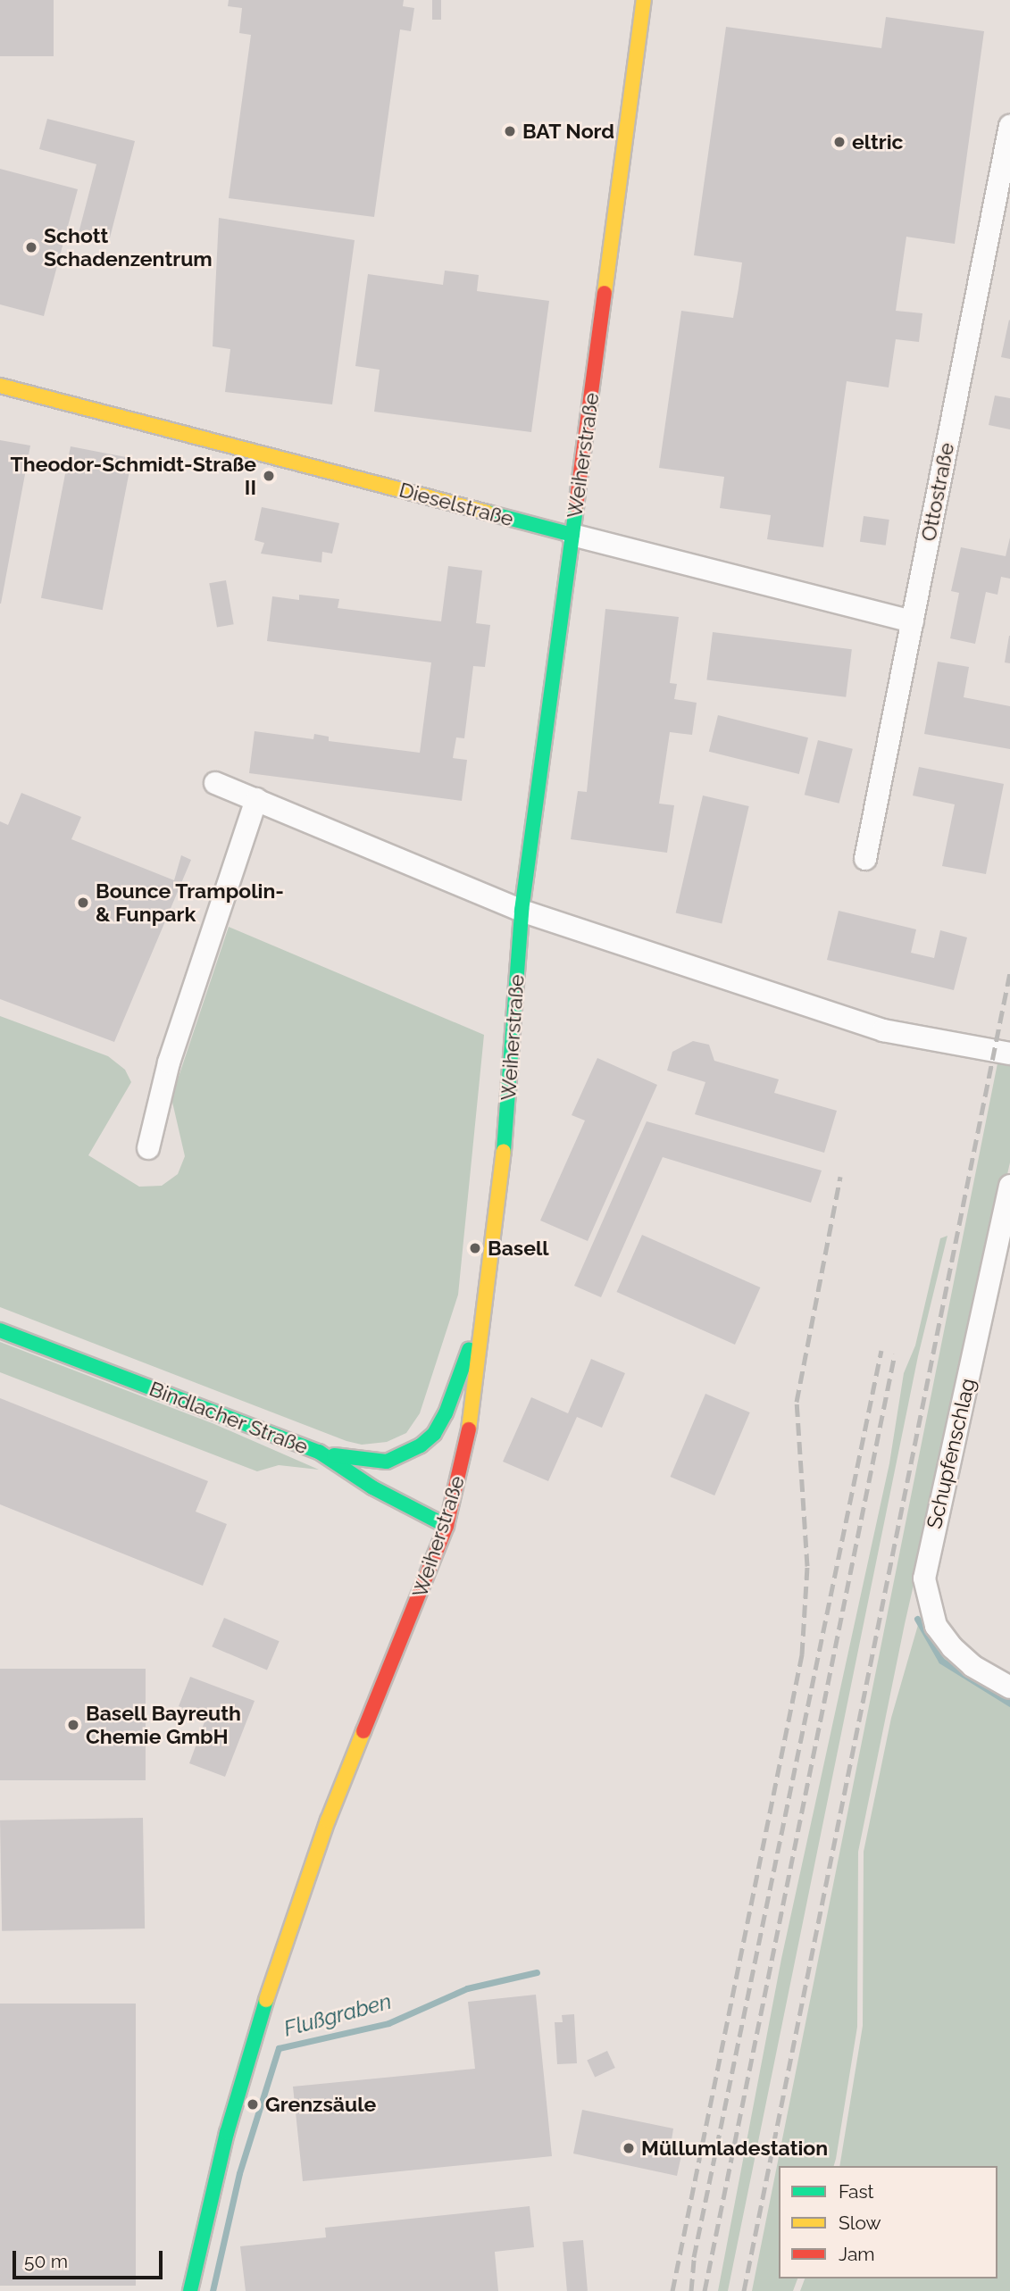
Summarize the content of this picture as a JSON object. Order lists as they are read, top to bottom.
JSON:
{
  "streets": {
    "street": [
      "Weiherstraße",
      "Ottostraße",
      "Dieselstraße",
      "Bindlacher Straße",
      "Schupfenschlag"
    ]
  },
  "crossings": [
    ["Weiherstraße", "Dieselstraße"],
    ["Weiherstraße", "Bindlacher Straße"],
    ["Ottostraße", "Dieselstraße"]
  ],
  "water": ["Flußgraben"],
  "places": [
    "BAT Nord",
    "eltric",
    "Schott Schadenzentrum",
    "Theodor-Schmidt-Straße II",
    "Bounce Trampolin- & Funpark",
    "Basell",
    "Basell Bayreuth Chemie GmbH",
    "Grenzsäule",
    "Müllumladestation"
  ],
  "legend": ["Fast", "Slow", "Jam"],
  "scale_bar": "50 m"
}
